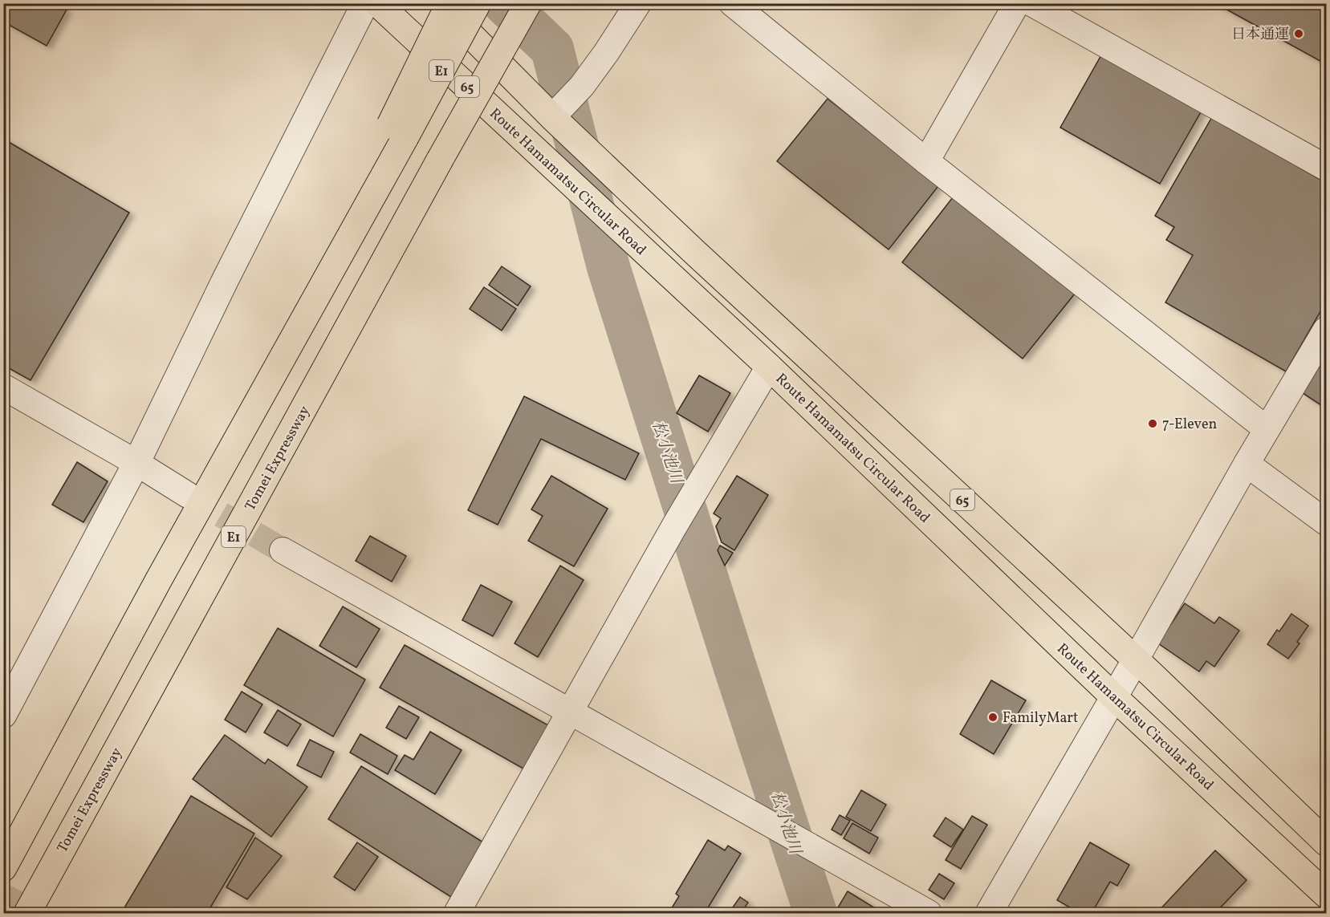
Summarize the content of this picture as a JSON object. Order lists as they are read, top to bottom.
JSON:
{
  "streets": {
    "main road": [
      "E1",
      "65",
      "Route Hamamatsu Circular Road",
      "Tomei Expressway"
    ]
  },
  "water": ["松小池川"],
  "places": ["日本通運", "7-Eleven", "FamilyMart"]
}
